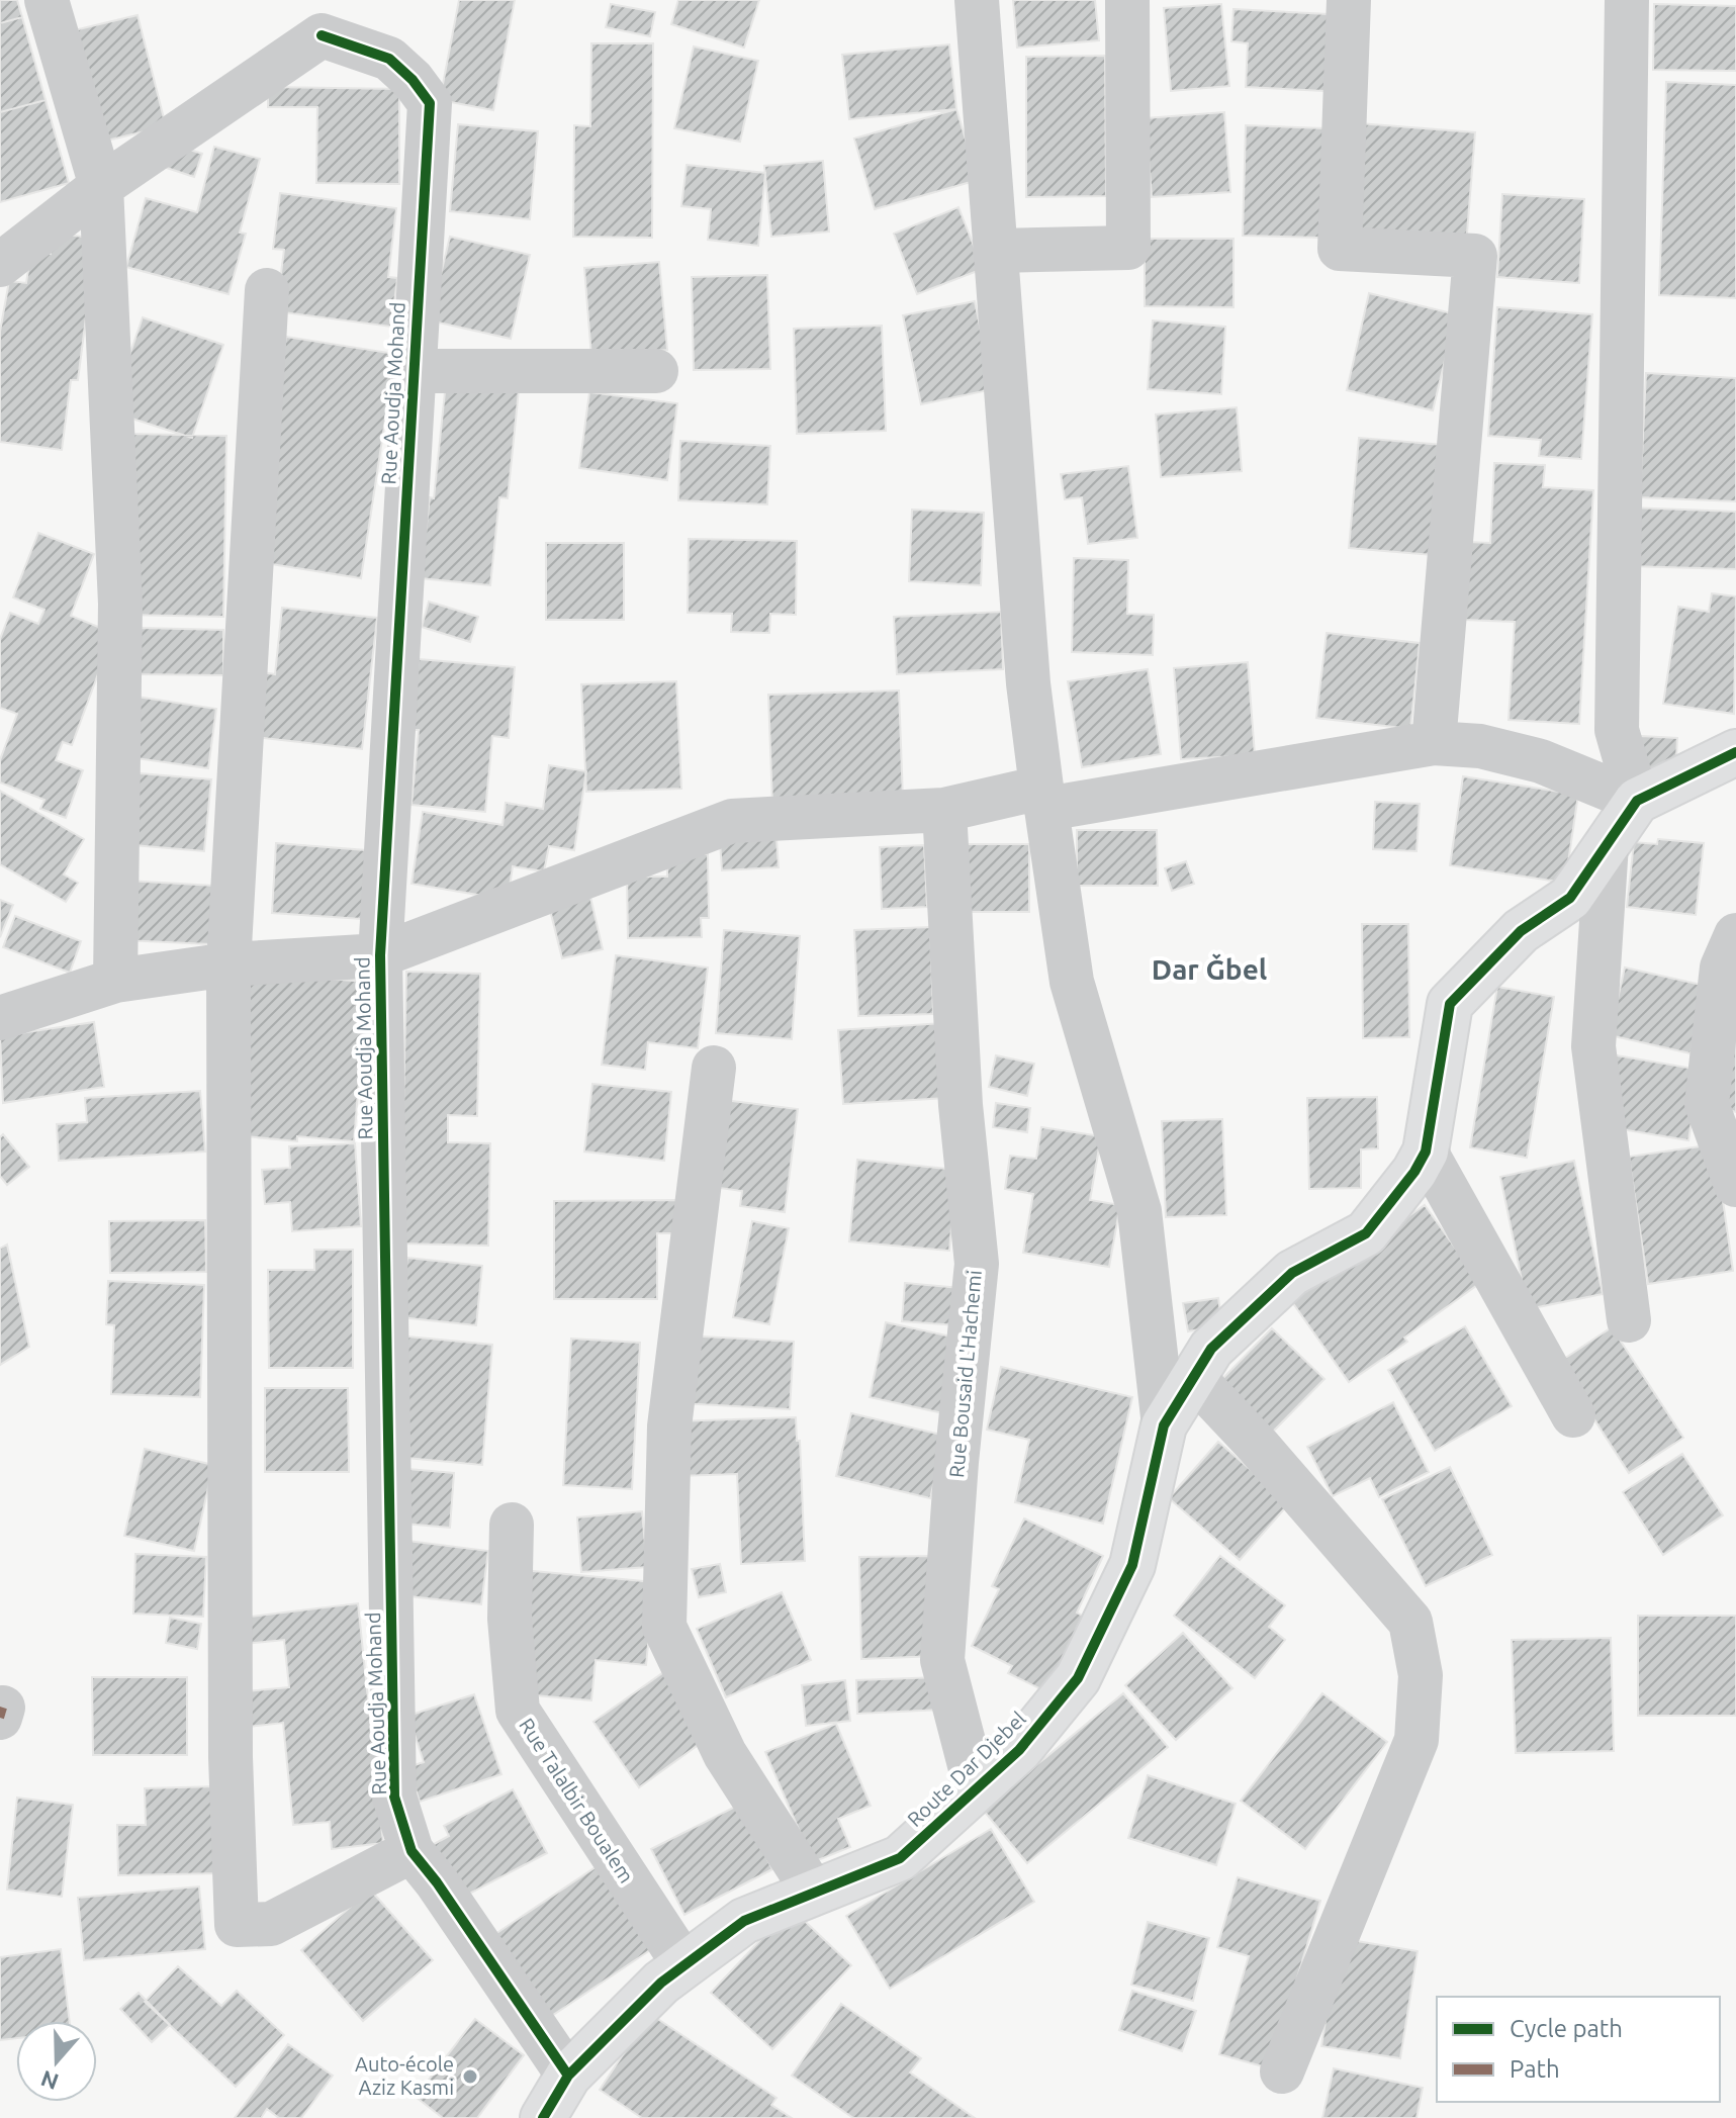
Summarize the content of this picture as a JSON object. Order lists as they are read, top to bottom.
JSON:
{
  "streets": {
    "street": [
      "Rue Aoudja Mohand",
      "Rue Bousaid L'Hachemi",
      "Route Dar Djebel",
      "Rue Talalbir Boualem"
    ]
  },
  "crossings": [
    ["Rue Aoudja Mohand", "Route Dar Djebel"],
    ["Rue Bousaid L'Hachemi", "Route Dar Djebel"],
    ["Route Dar Djebel", "Rue Talalbir Boualem"]
  ],
  "districts": ["Dar Ǧbel"],
  "places": ["Auto-école Aziz Kasmi"],
  "legend": ["Cycle path", "Path"],
  "north": "bottom"
}
